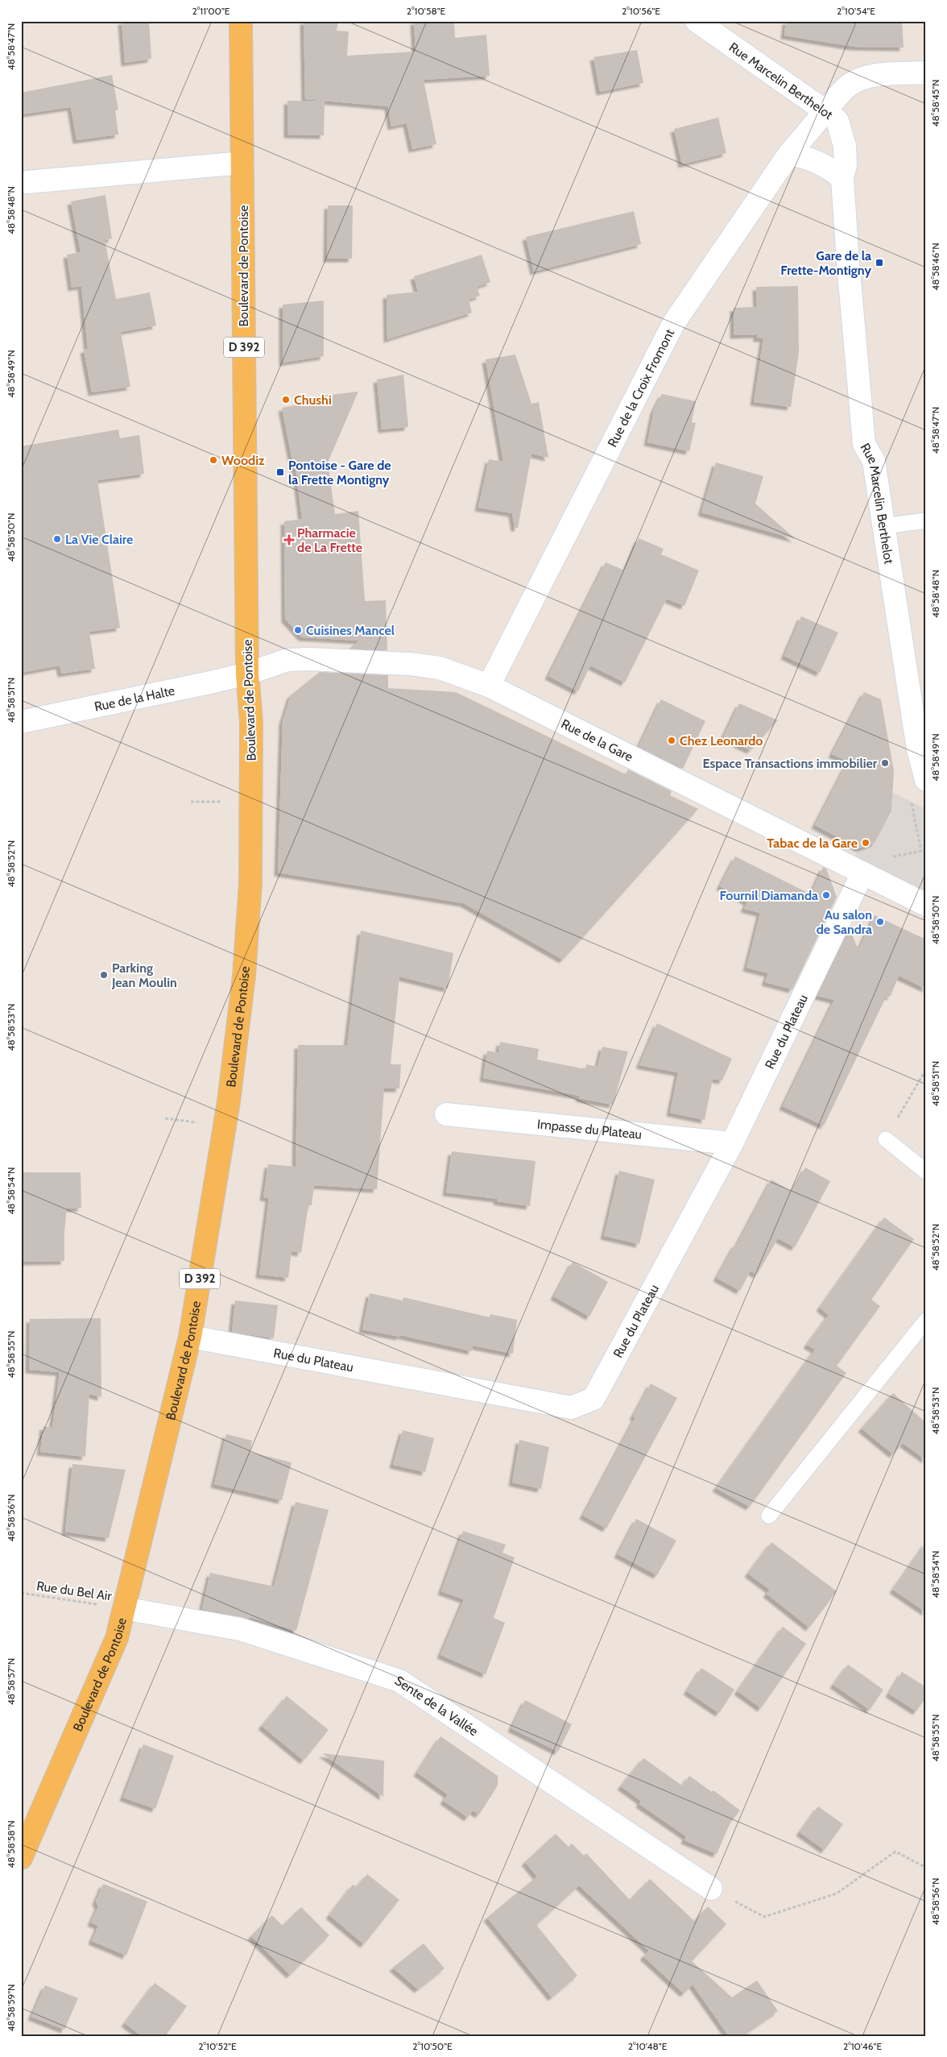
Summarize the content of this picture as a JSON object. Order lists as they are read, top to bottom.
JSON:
{
  "streets": {
    "main road": ["Boulevard de Pontoise", "D 392"],
    "street": [
      "Rue Marcelin Berthelot",
      "Rue de la Croix Fromont",
      "Rue de la Halte",
      "Rue de la Gare",
      "Rue du Plateau",
      "Impasse du Plateau",
      "Sente de la Vallée"
    ],
    "path": ["Rue du Bel Air"]
  },
  "crossings": [
    ["Rue Marcelin Berthelot", "Rue de la Croix Fromont"],
    ["Boulevard de Pontoise", "Rue de la Halte"],
    ["Boulevard de Pontoise", "Rue de la Gare"],
    ["Boulevard de Pontoise", "Rue du Plateau"],
    ["Boulevard de Pontoise", "Rue du Bel Air"],
    ["Boulevard de Pontoise", "Sente de la Vallée"],
    ["Rue de la Croix Fromont", "Rue de la Gare"],
    ["Rue de la Halte", "Rue de la Gare"],
    ["Rue de la Gare", "Rue du Plateau"],
    ["Rue du Plateau", "Impasse du Plateau"],
    ["Rue du Bel Air", "Sente de la Vallée"]
  ],
  "places": {
    "transit": ["Gare de la Frette-Montigny", "Pontoise - Gare de la Frette Montigny"],
    "other": [
      "Chushi",
      "Woodiz",
      "La Vie Claire",
      "Cuisines Mancel",
      "Chez Leonardo",
      "Espace Transactions immobilier",
      "Tabac de la Gare",
      "Fournil Diamanda",
      "Au salon de Sandra",
      "Parking Jean Moulin"
    ],
    "health": ["Pharmacie de La Frette"]
  },
  "coordinates": [
    "2°11'00\"E",
    "2°10'58\"E",
    "2°10'56\"E",
    "2°10'54\"E",
    "48°58'47\"N",
    "48°58'45\"N",
    "48°58'48\"N",
    "48°58'46\"N",
    "48°58'49\"N",
    "48°58'50\"N",
    "48°58'51\"N",
    "48°58'52\"N",
    "48°58'53\"N",
    "48°58'54\"N",
    "48°58'55\"N",
    "48°58'56\"N",
    "48°58'57\"N",
    "48°58'58\"N",
    "48°58'59\"N",
    "2°10'52\"E",
    "2°10'50\"E",
    "2°10'48\"E",
    "2°10'46\"E"
  ]
}
